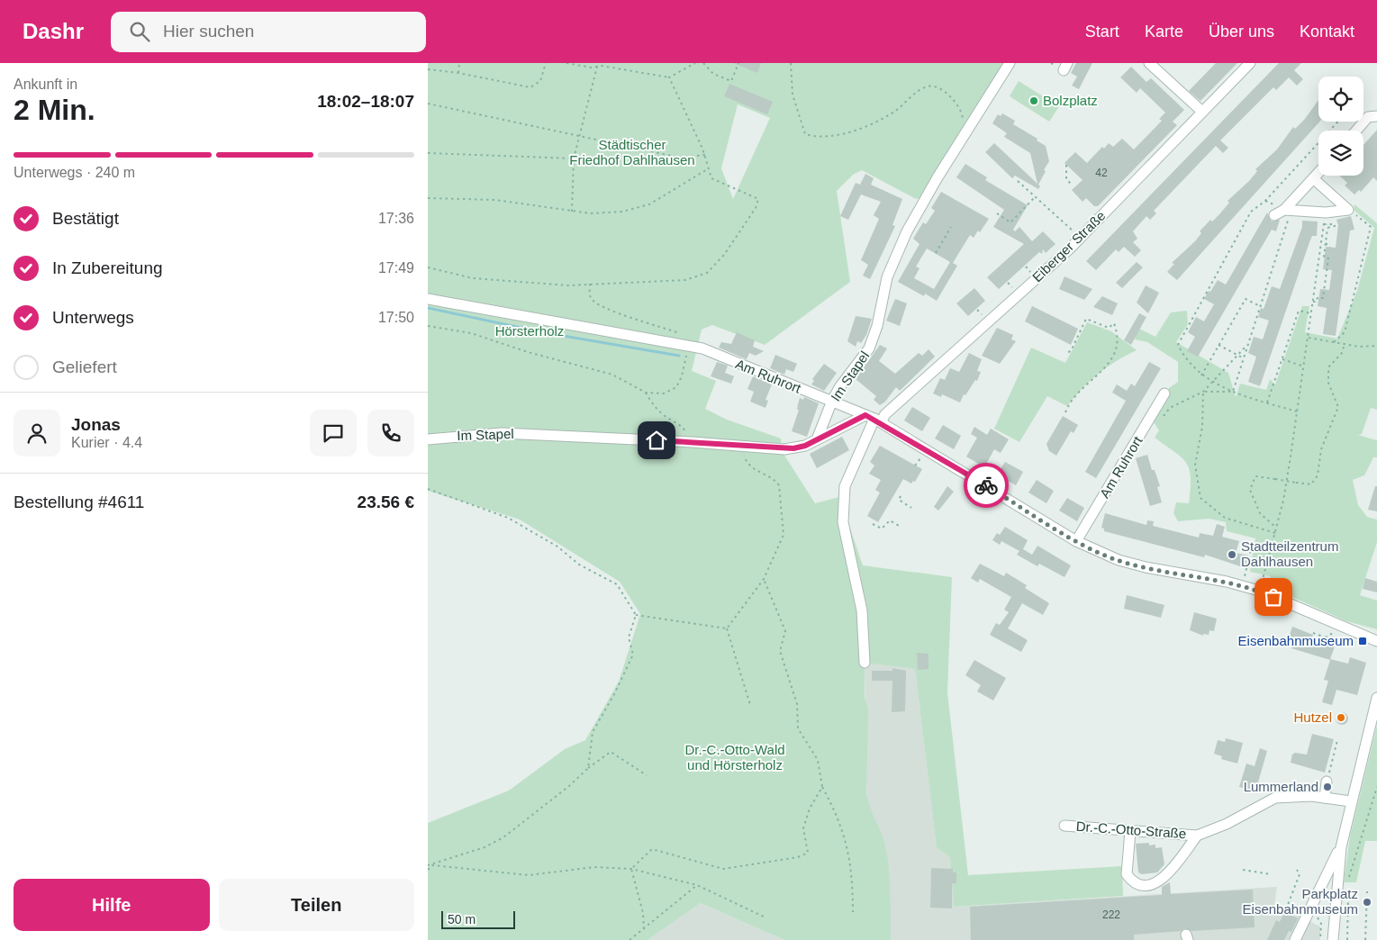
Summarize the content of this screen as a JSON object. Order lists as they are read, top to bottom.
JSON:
{
  "streets": {
    "street": [
      "Eiberger Straße",
      "Am Ruhrort",
      "Im Stapel",
      "Dr.-C.-Otto-Straße"
    ]
  },
  "crossings": [
    ["Eiberger Straße", "Am Ruhrort"],
    ["Eiberger Straße", "Im Stapel"],
    ["Am Ruhrort", "Im Stapel"]
  ],
  "parks": ["Städtischer Friedhof Dahlhausen", "Hörsterholz", "Dr.-C.-Otto-Wald und Hörsterholz"],
  "places": {
    "other": [
      "Bolzplatz",
      "Stadtteilzentrum Dahlhausen",
      "Hutzel",
      "Lummerland",
      "Parkplatz Eisenbahnmuseum"
    ],
    "transit": ["Eisenbahnmuseum"]
  },
  "house_numbers": ["42", "222"],
  "scale_bar": "50 m",
  "page": {
    "header": "Dashr",
    "search": "Hier suchen",
    "nav": [
      "Start",
      "Karte",
      "Über uns",
      "Kontakt"
    ],
    "heading": ["2 Min.", "Ankunft in", "18:02–18:07"],
    "panel": [
      "Jonas",
      "Kurier · 4.4",
      "Bestellung #4611",
      "23.56 €"
    ],
    "bar": "Unterwegs · 240 m",
    "list": [
      ["Bestätigt", "17:36"],
      ["In Zubereitung", "17:49"],
      ["Unterwegs", "17:50"],
      "Geliefert"
    ],
    "buttons": ["Hilfe", "Teilen"],
    "scale": "50 m"
  }
}
